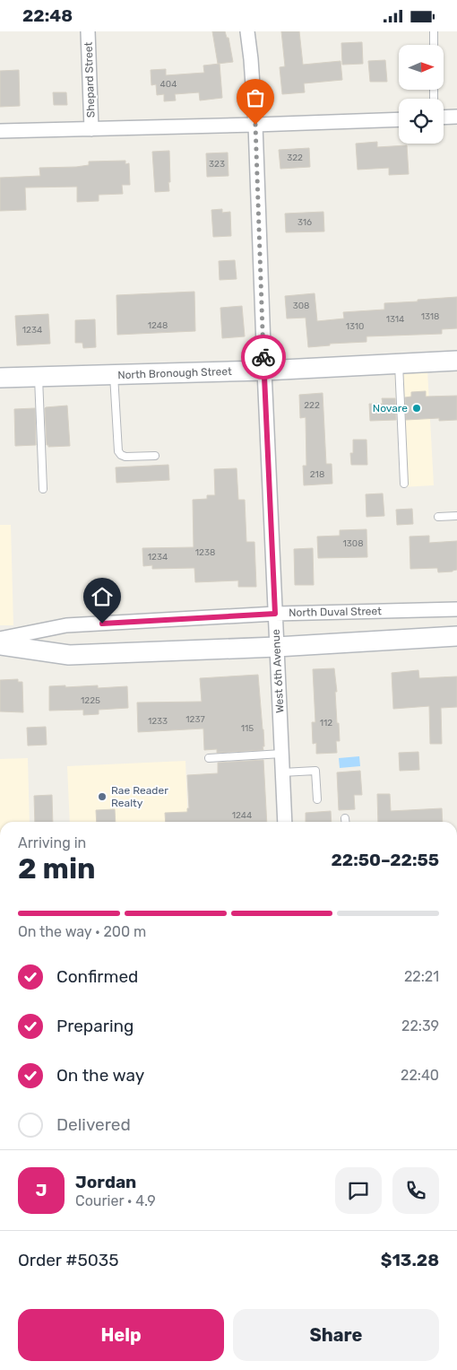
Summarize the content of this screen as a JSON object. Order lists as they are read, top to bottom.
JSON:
{
  "streets": {
    "main road": ["North Bronough Street"],
    "street": ["Shepard Street", "North Duval Street", "West 6th Avenue"]
  },
  "crossings": [
    ["North Bronough Street", "West 6th Avenue"],
    ["North Duval Street", "West 6th Avenue"]
  ],
  "places": ["Novare", "Rae Reader Realty"],
  "house_numbers": [
    "404",
    "322",
    "323",
    "316",
    "308",
    "1318",
    "1314",
    "1248",
    "1310",
    "1234",
    "222",
    "218",
    "1308",
    "1238",
    "1234",
    "1225",
    "1237",
    "1233",
    "112",
    "115",
    "1244"
  ],
  "north": "right",
  "page": {
    "status": "22:48",
    "heading": ["2 min", "Arriving in", "22:50–22:55"],
    "panel": [
      "Jordan",
      "Courier · 4.9",
      "Order #5035",
      "$13.28"
    ],
    "bar": "On the way · 200 m",
    "list": [
      ["Confirmed", "22:21"],
      ["Preparing", "22:39"],
      ["On the way", "22:40"],
      "Delivered"
    ],
    "round": "J",
    "buttons": ["Help", "Share"]
  }
}
